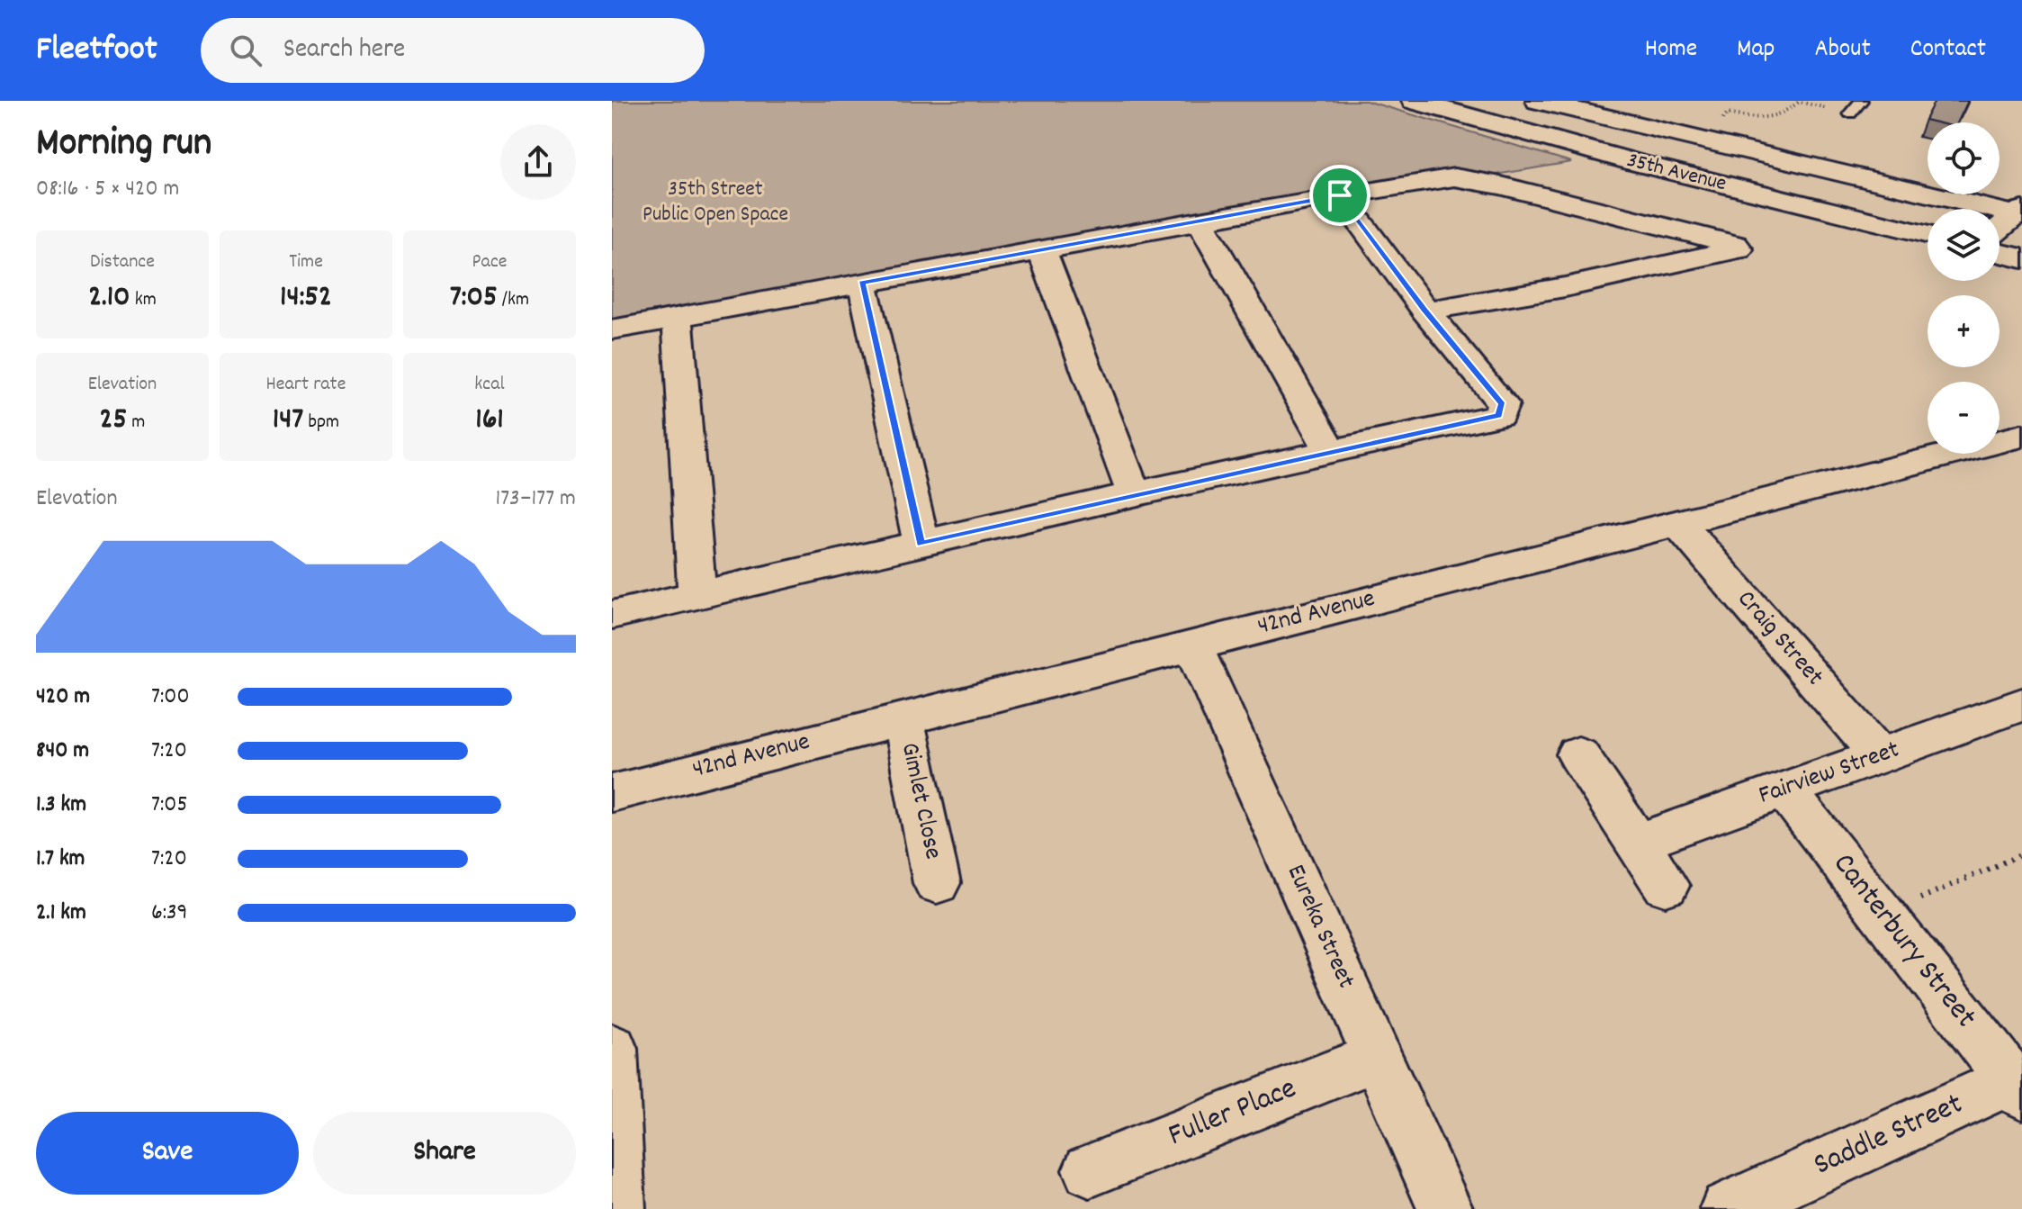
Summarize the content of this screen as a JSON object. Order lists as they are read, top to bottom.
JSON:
{
  "streets": {
    "street": [
      "35th Avenue",
      "42nd Avenue",
      "Craig Street",
      "Fairview Street",
      "Gimlet Close",
      "Eureka Street",
      "Canterbury Street",
      "Fuller Place",
      "Saddle Street"
    ]
  },
  "crossings": [
    ["42nd Avenue", "Craig Street"],
    ["42nd Avenue", "Gimlet Close"],
    ["42nd Avenue", "Eureka Street"],
    ["Craig Street", "Fairview Street"],
    ["Fairview Street", "Canterbury Street"],
    ["Eureka Street", "Fuller Place"],
    ["Canterbury Street", "Saddle Street"]
  ],
  "parks": ["35th Street Public Open Space"],
  "page": {
    "header": "Fleetfoot",
    "search": "Search here",
    "nav": [
      "Home",
      "Map",
      "About",
      "Contact"
    ],
    "heading": ["Morning run", "08:16 · 5 × 420 m"],
    "map_buttons": ["+", "−"],
    "stats": [
      ["Distance", "2.10 km"],
      ["Time", "14:52"],
      ["Pace", "7:05 /km"],
      ["Elevation", "25 m"],
      ["Heart rate", "147 bpm"],
      ["kcal", "161"]
    ],
    "chart": ["Elevation", "173–177 m"],
    "list": [
      {
        "name": "420 m",
        "note": "7:00"
      },
      {
        "name": "840 m",
        "note": "7:20"
      },
      {
        "name": "1.3 km",
        "note": "7:05"
      },
      {
        "name": "1.7 km",
        "note": "7:20"
      },
      {
        "name": "2.1 km",
        "note": "6:39"
      }
    ],
    "buttons": ["Save", "Share"]
  }
}
